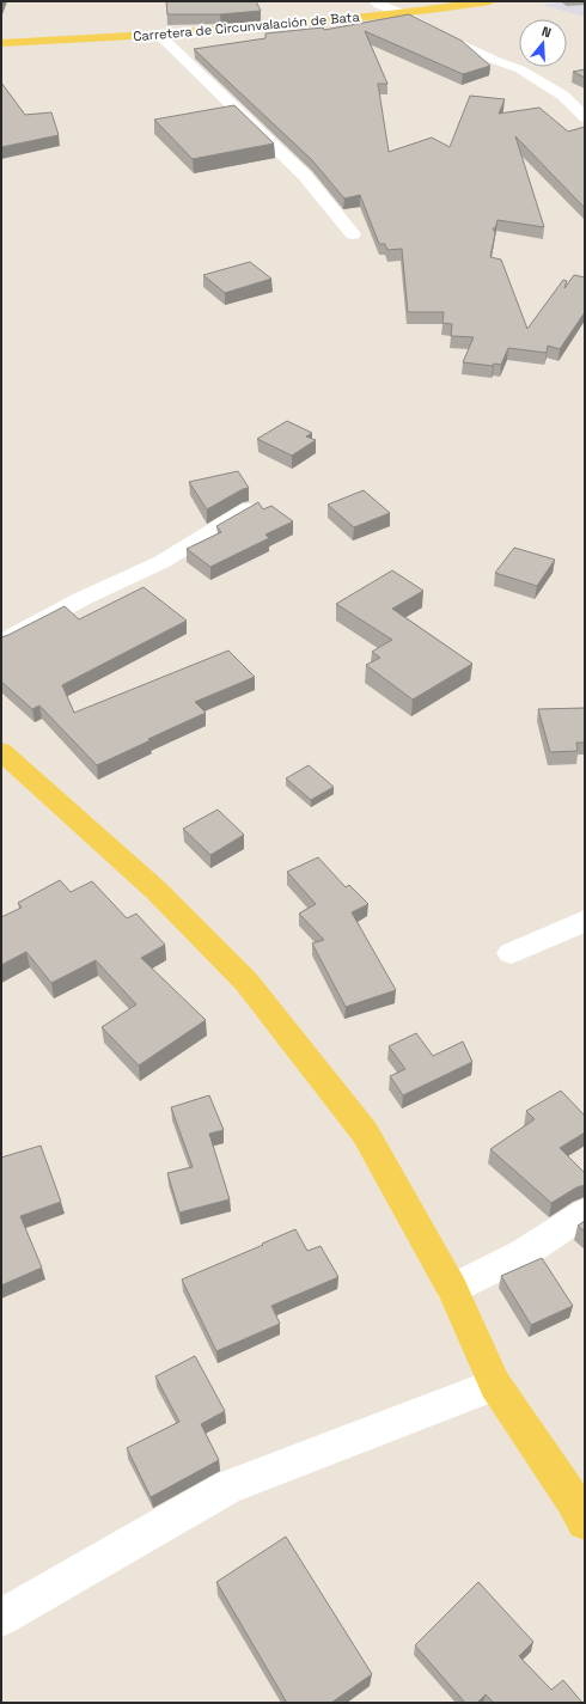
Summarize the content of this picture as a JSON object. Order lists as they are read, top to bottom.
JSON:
{
  "streets": {
    "main road": ["Carretera de Circunvalación de Bata"]
  },
  "north": "top"
}
